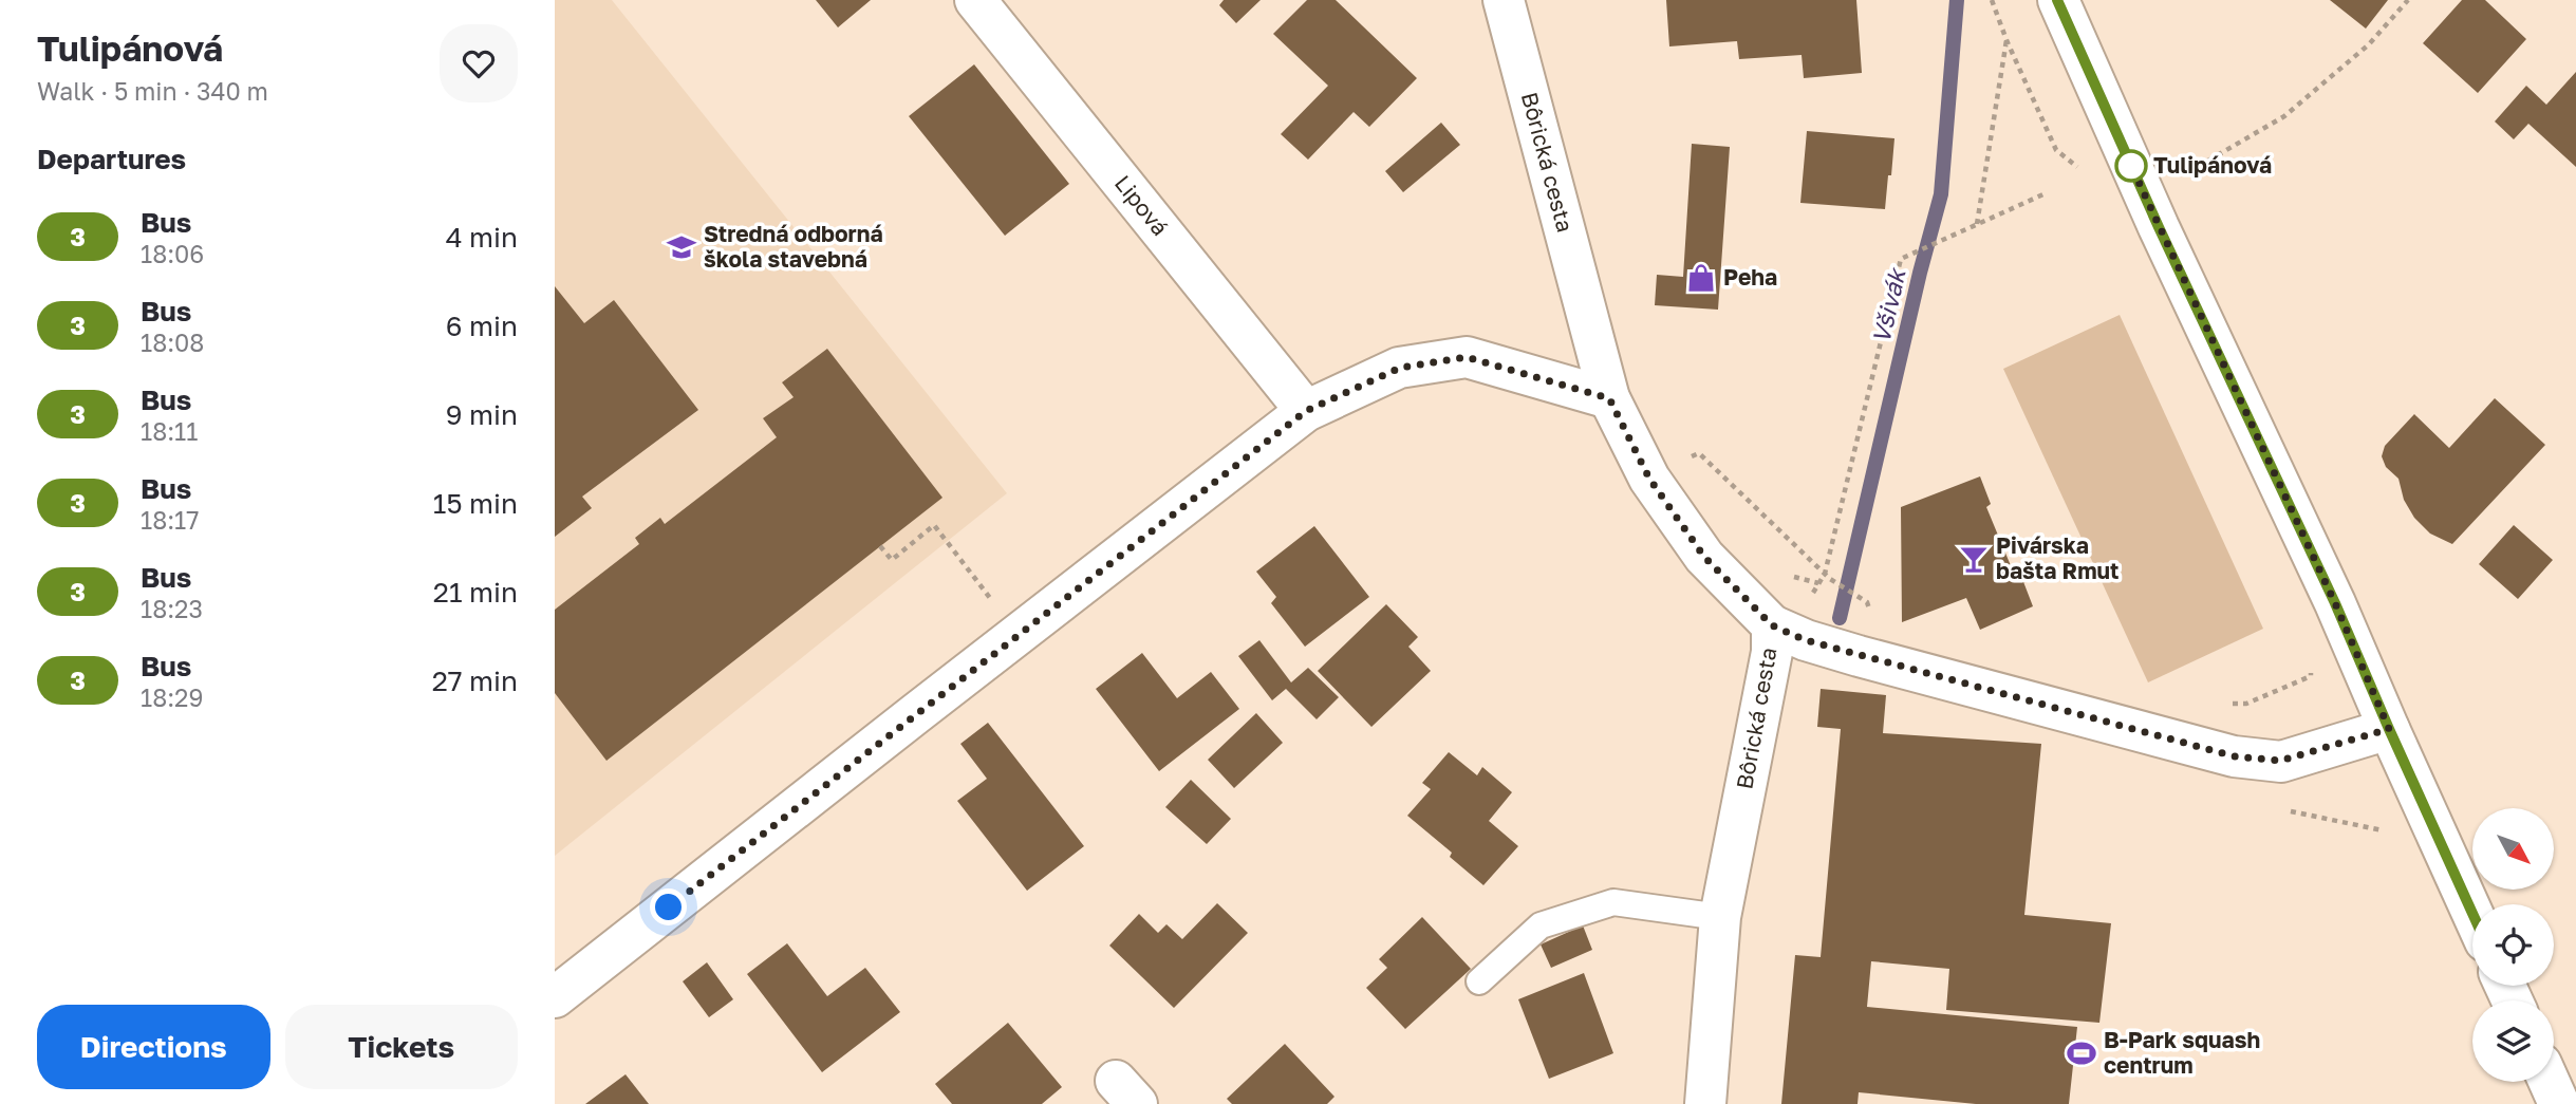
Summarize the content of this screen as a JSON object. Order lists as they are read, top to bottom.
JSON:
{
  "streets": {
    "street": ["Bôrická cesta", "Lipová"]
  },
  "water": ["Všivák"],
  "places": {
    "other": ["Tulipánová"],
    "school or university": ["Stredná odborná škola stavebná"],
    "shop": ["Peha"],
    "bar": ["Pivárska bašta Rmut"],
    "sports": ["B-Park squash centrum"]
  },
  "lines": ["bus line 3"],
  "north": "bottom right",
  "page": {
    "heading": [
      ["Tulipánová", "Walk · 5 min · 340 m"],
      "Departures"
    ],
    "list": [
      {
        "mark": "3",
        "name": "Bus",
        "note": "18:06",
        "value": "4 min"
      },
      {
        "mark": "3",
        "name": "Bus",
        "note": "18:08",
        "value": "6 min"
      },
      {
        "mark": "3",
        "name": "Bus",
        "note": "18:11",
        "value": "9 min"
      },
      {
        "mark": "3",
        "name": "Bus",
        "note": "18:17",
        "value": "15 min"
      },
      {
        "mark": "3",
        "name": "Bus",
        "note": "18:23",
        "value": "21 min"
      },
      {
        "mark": "3",
        "name": "Bus",
        "note": "18:29",
        "value": "27 min"
      }
    ],
    "buttons": ["Directions", "Tickets"]
  }
}
